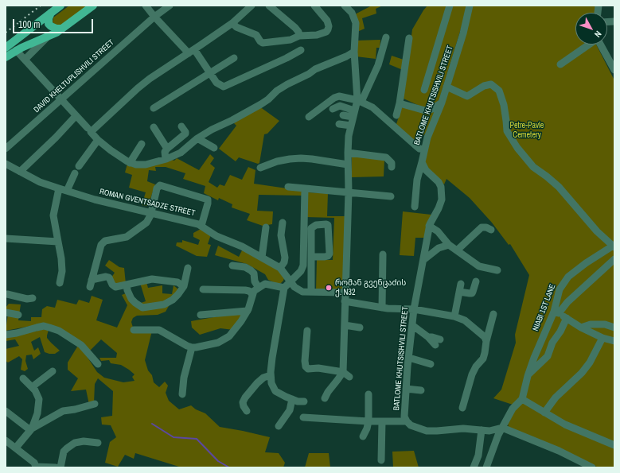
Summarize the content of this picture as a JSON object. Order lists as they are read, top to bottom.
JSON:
{
  "streets": {
    "street": [
      "DAVID KHELTUPLISHVILI STREET",
      "BATLOME KHUTSISHVILI STREET",
      "ROMAN GVENTSADZE STREET",
      "NIABI 1ST LANE"
    ]
  },
  "parks": ["Petre-Pavle Cemetery"],
  "places": ["რომან გვენცაძის ქ. N32"],
  "scale_bar": "100 m",
  "north": "bottom right"
}
